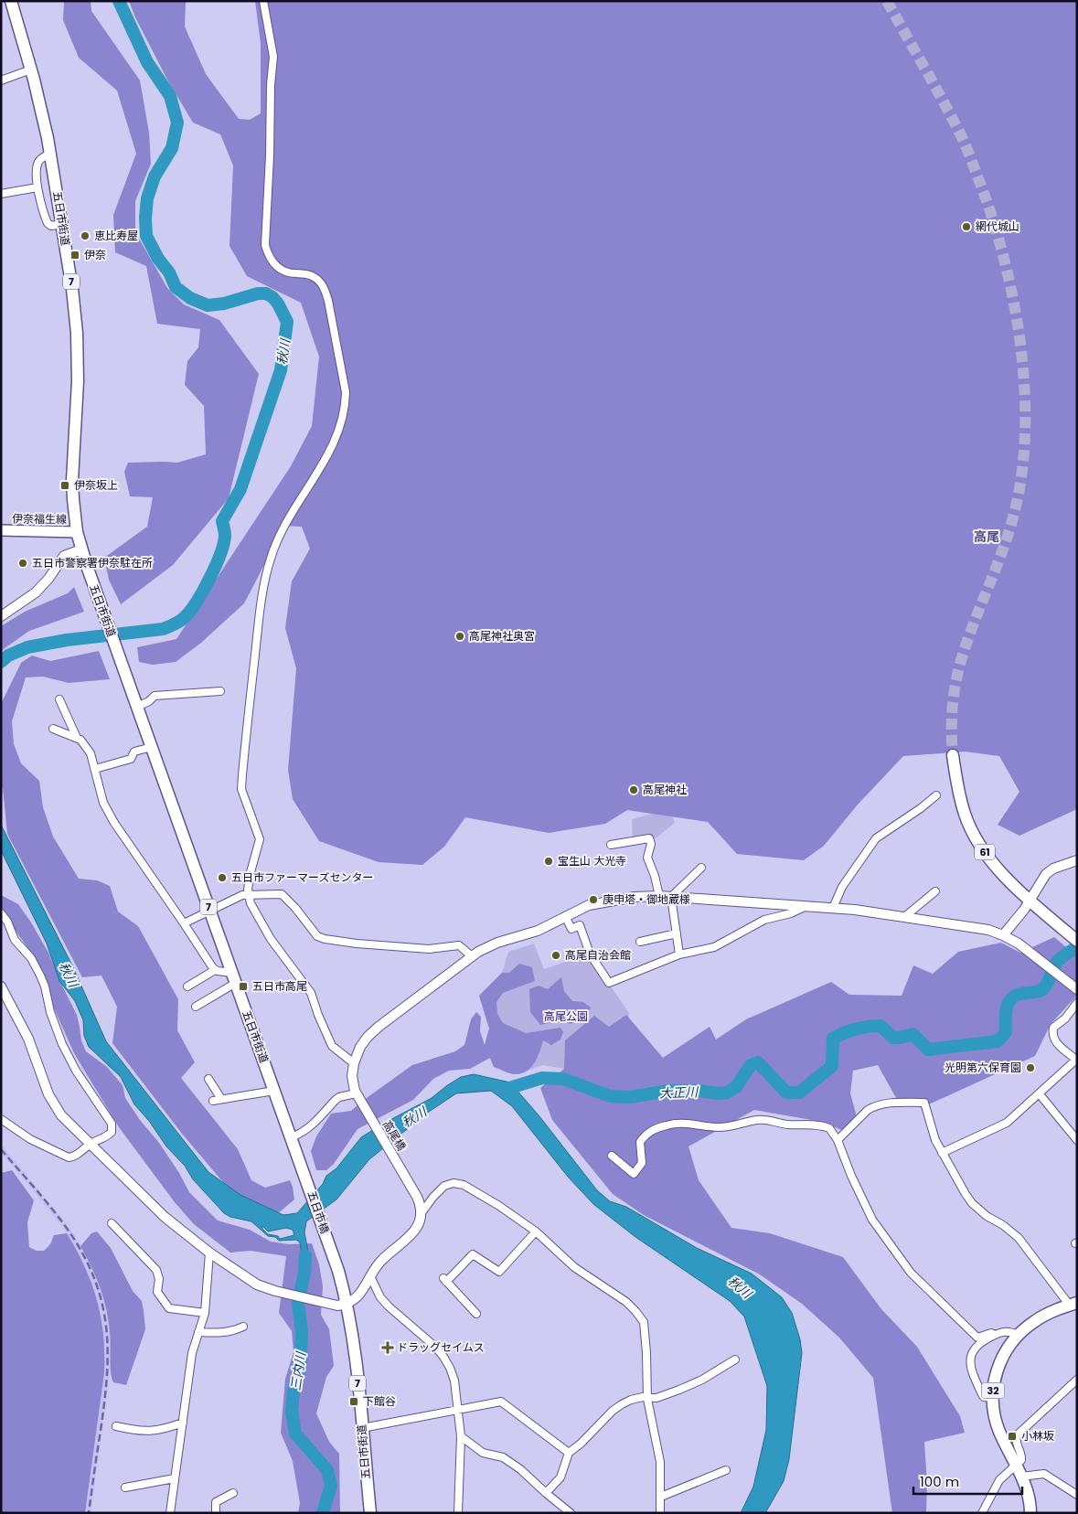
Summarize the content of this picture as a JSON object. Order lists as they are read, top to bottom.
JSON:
{
  "streets": {
    "main road": [
      "五日市街道",
      "7",
      "伊奈福生線",
      "61",
      "五日市橋",
      "32"
    ],
    "street": ["高尾橋"]
  },
  "crossings": [
    ["五日市街道", "伊奈福生線"],
    ["五日市街道", "五日市橋"]
  ],
  "districts": ["高尾"],
  "water": ["秋川", "大正川", "三内川"],
  "parks": ["高尾公園"],
  "places": {
    "other": [
      "網代城山",
      "恵比寿屋",
      "五日市警察署伊奈駐在所",
      "高尾神社奥宮",
      "高尾神社",
      "宝生山 大光寺",
      "五日市ファーマーズセンター",
      "庚申塔・御地蔵様",
      "高尾自治会館",
      "光明第六保育園"
    ],
    "transit": [
      "伊奈",
      "伊奈坂上",
      "五日市高尾",
      "下館谷",
      "小林坂"
    ],
    "health": ["ドラッグセイムス"]
  },
  "scale_bar": "100 m"
}
